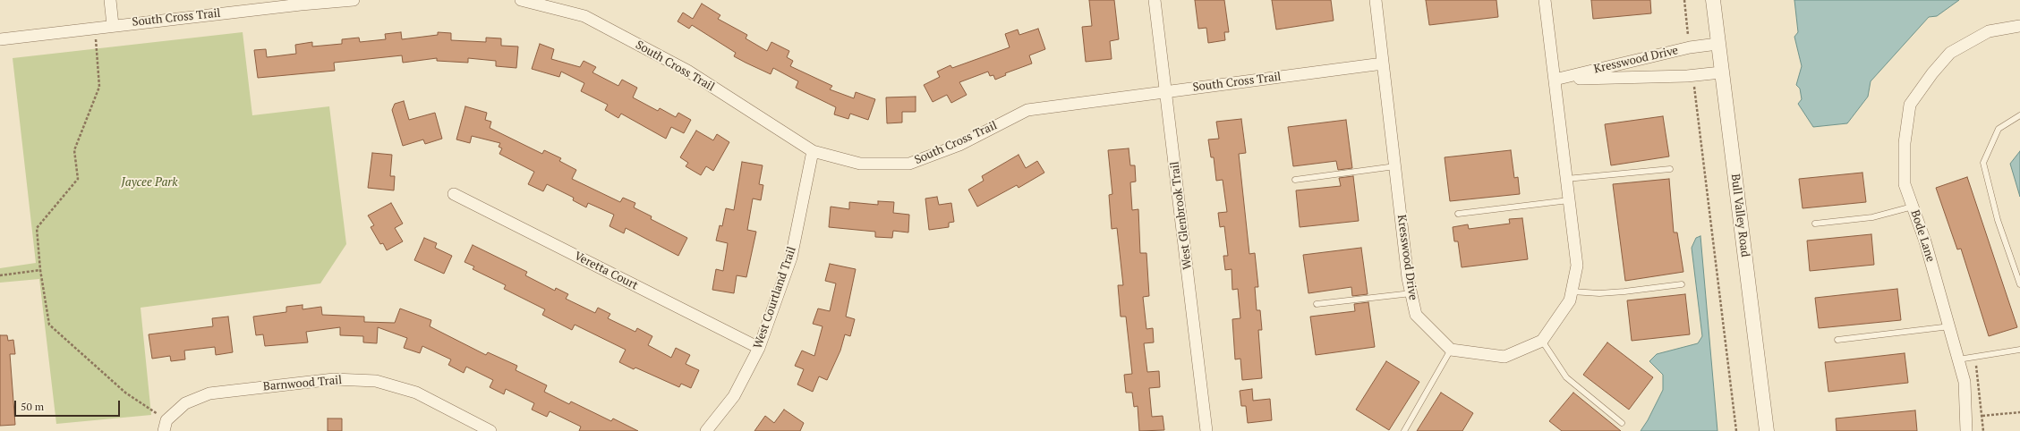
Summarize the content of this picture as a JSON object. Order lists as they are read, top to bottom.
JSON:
{
  "streets": {
    "street": [
      "South Cross Trail",
      "Kresswood Drive",
      "West Glenbrook Trail",
      "Bull Valley Road",
      "Bode Lane",
      "Veretta Court",
      "West Courtland Trail",
      "Barnwood Trail"
    ]
  },
  "crossings": [
    ["South Cross Trail", "Kresswood Drive"],
    ["South Cross Trail", "West Glenbrook Trail"],
    ["South Cross Trail", "West Courtland Trail"],
    ["Kresswood Drive", "Bull Valley Road"],
    ["Veretta Court", "West Courtland Trail"]
  ],
  "parks": ["Jaycee Park"],
  "scale_bar": "50 m"
}
